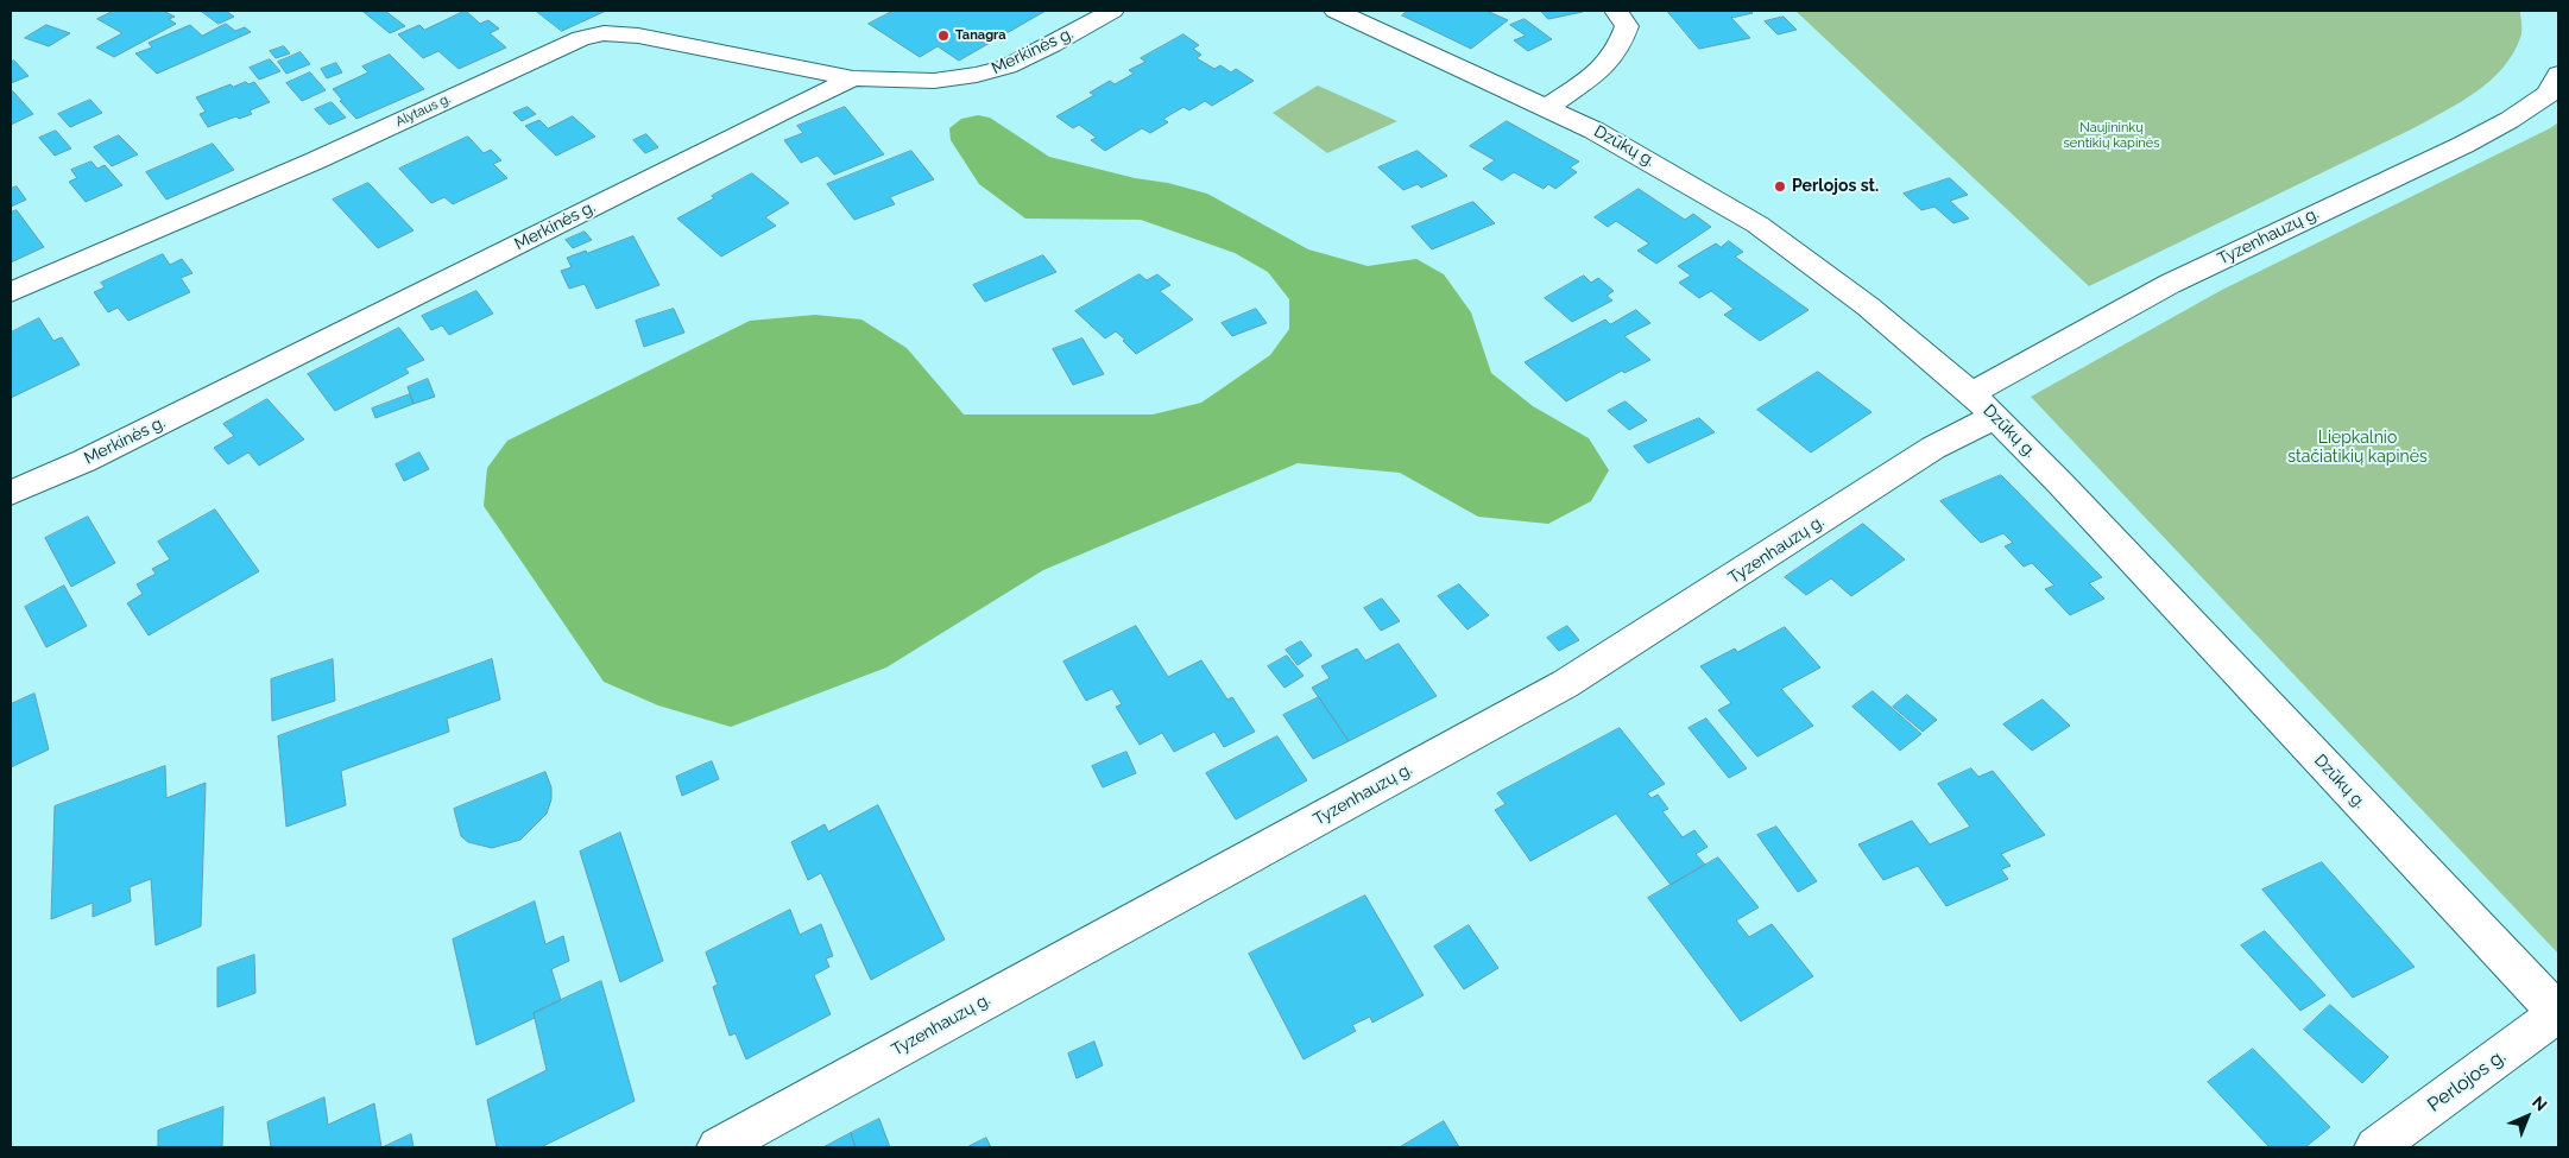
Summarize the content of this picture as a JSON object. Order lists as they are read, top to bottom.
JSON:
{
  "streets": {
    "street": [
      "Merkinės g.",
      "Alytaus g.",
      "Dzūkų g.",
      "Tyzenhauzų g.",
      "Perlojos g."
    ]
  },
  "crossings": [
    ["Merkinės g.", "Alytaus g."],
    ["Dzūkų g.", "Tyzenhauzų g."],
    ["Dzūkų g.", "Perlojos g."]
  ],
  "parks": ["Naujininkų sentikių kapinės", "Liepkalnio stačiatikių kapinės"],
  "places": ["Tanagra", "Perlojos st."],
  "north": "top right"
}
